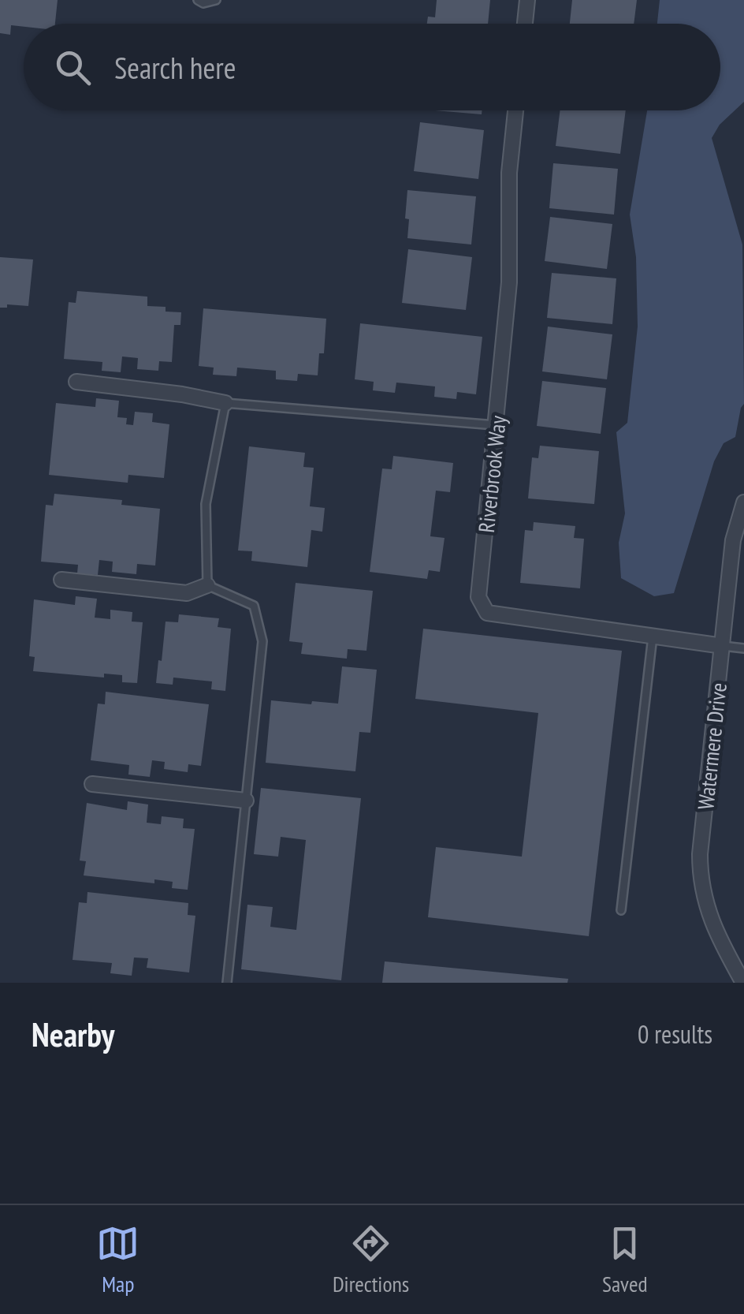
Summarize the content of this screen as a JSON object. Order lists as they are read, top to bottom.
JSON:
{
  "streets": {
    "street": ["Riverbrook Way", "Watermere Drive"]
  },
  "crossings": [
    ["Riverbrook Way", "Watermere Drive"]
  ],
  "page": {
    "search": "Search here",
    "heading": ["Nearby", "0 results"],
    "nav": ["Map", "Directions", "Saved"]
  }
}
